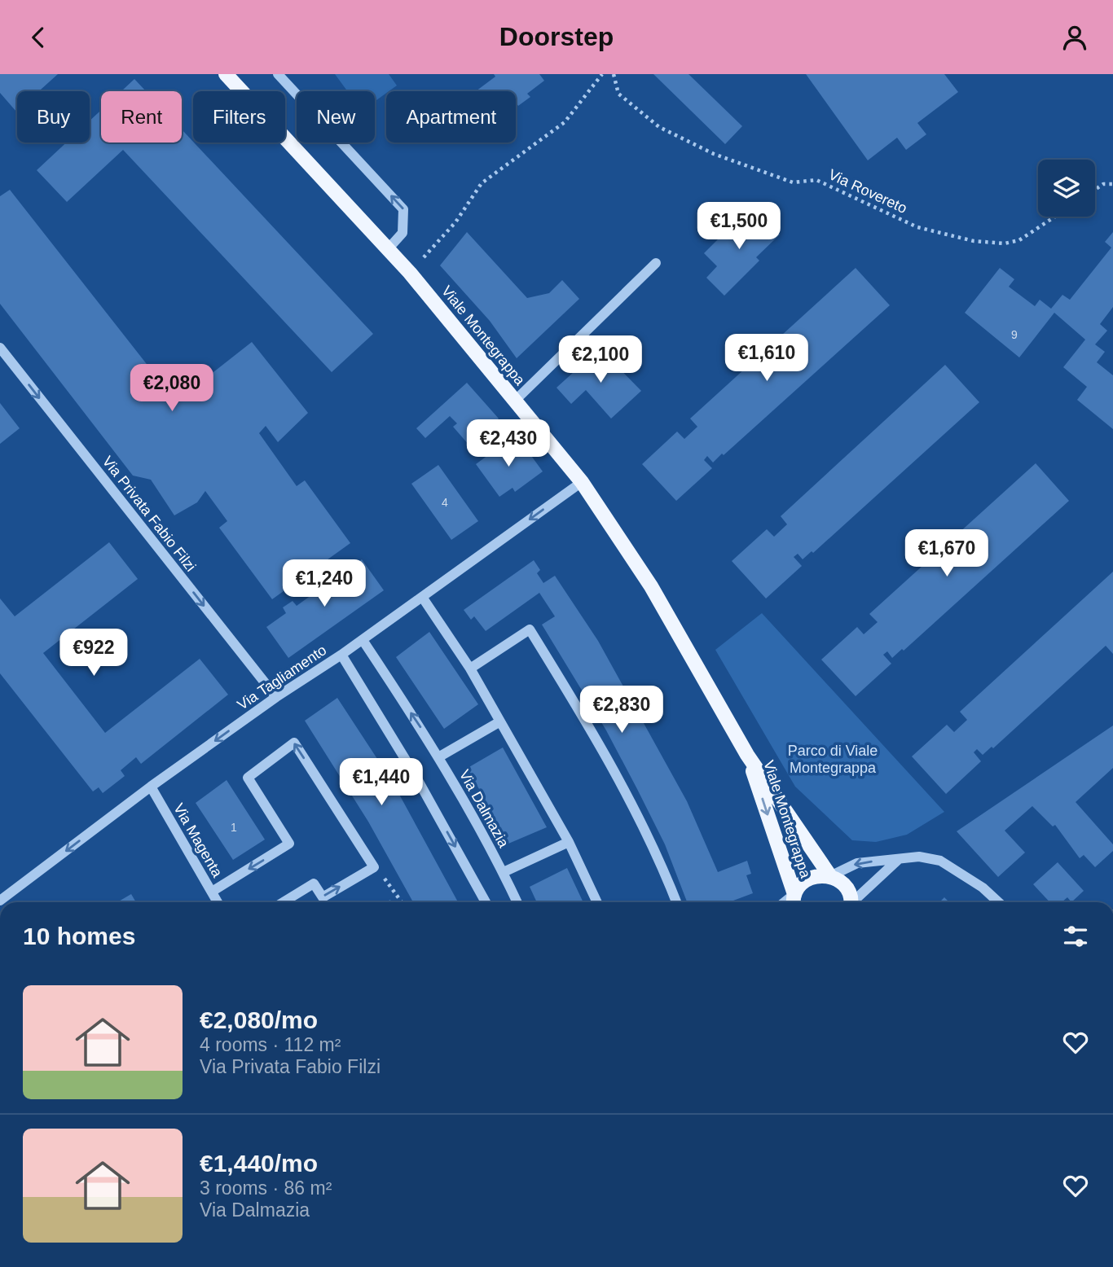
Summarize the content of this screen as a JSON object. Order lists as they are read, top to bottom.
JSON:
{
  "streets": {
    "main road": ["Viale Montegrappa"],
    "street": [
      "Via Privata Fabio Filzi",
      "Via Tagliamento",
      "Via Dalmazia",
      "Via Magenta"
    ],
    "path": ["Via Rovereto"]
  },
  "crossings": [
    ["Viale Montegrappa", "Via Tagliamento"],
    ["Via Privata Fabio Filzi", "Via Tagliamento"],
    ["Via Tagliamento", "Via Dalmazia"],
    ["Via Tagliamento", "Via Magenta"]
  ],
  "one_way": ["Via Privata Fabio Filzi", "Via Tagliamento"],
  "parks": ["Parco di Viale Montegrappa"],
  "house_numbers": ["9", "4", "1"],
  "page": {
    "header": "Doorstep",
    "chip": [
      "Buy",
      "Rent",
      "Filters",
      "New",
      "Apartment"
    ],
    "price": [
      "€1,500",
      "€1,610",
      "€2,100",
      "€2,080",
      "€2,430",
      "€1,670",
      "€1,240",
      "€922",
      "€2,830",
      "€1,440"
    ],
    "heading": "10 homes",
    "list": [
      {
        "name": "€2,080/mo",
        "note": "4 rooms · 112 m² · Via Privata Fabio Filzi"
      },
      {
        "name": "€1,440/mo",
        "note": "3 rooms · 86 m² · Via Dalmazia"
      }
    ]
  }
}
